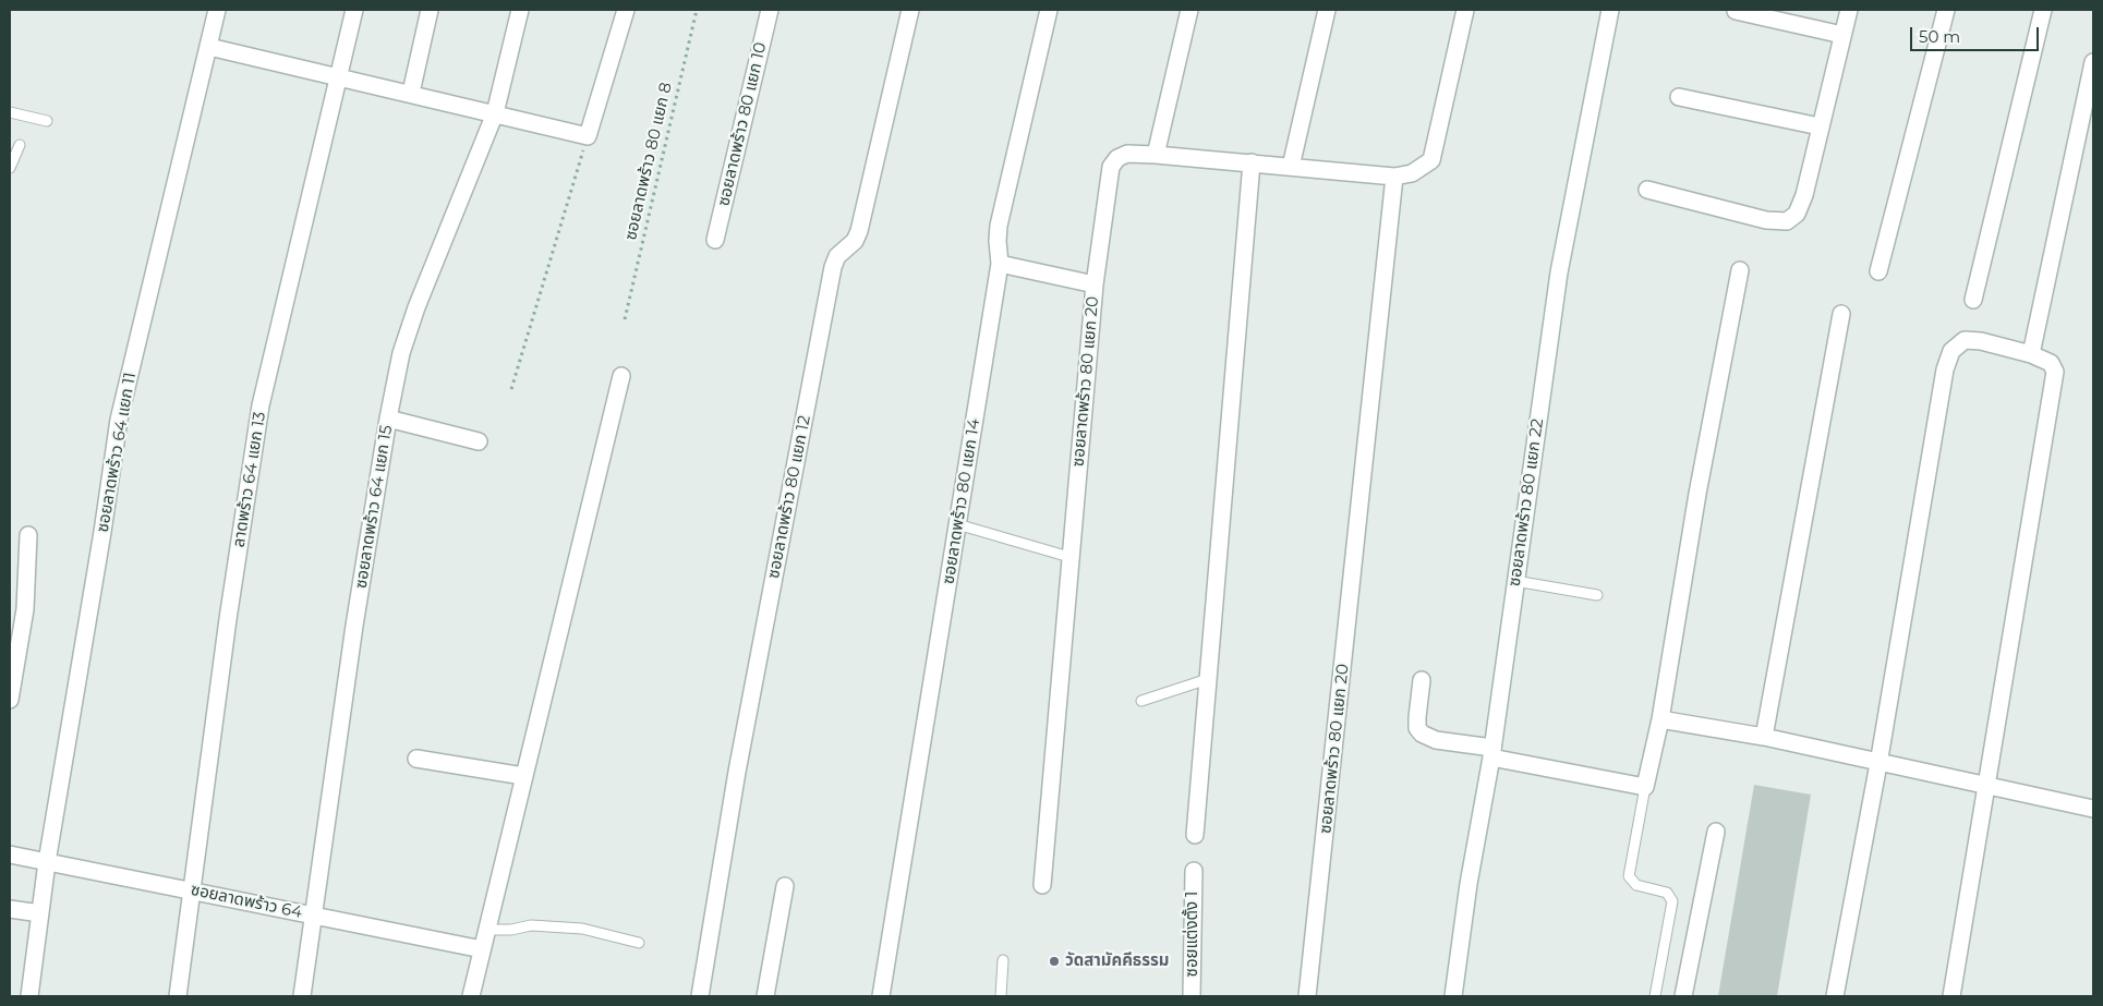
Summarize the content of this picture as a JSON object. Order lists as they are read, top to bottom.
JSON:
{
  "streets": {
    "street": [
      "ซอยลาดพร้าว 80 แยก 10",
      "ซอยลาดพร้าว 80 แยก 20",
      "ซอยลาดพร้าว 64 แยก 11",
      "ลาดพร้าว 64 แยก 13",
      "ซอยลาดพร้าว 80 แยก 12",
      "ซอยลาดพร้าว 80 แยก 14",
      "ซอยลาดพร้าว 80 แยก 22",
      "ซอยลาดพร้าว 64 แยก 15",
      "ซอยลาดพร้าว 64",
      "ซอยแต่งตั้ง 1"
    ],
    "path": ["ซอยลาดพร้าว 80 แยก 8"]
  },
  "crossings": [
    ["ซอยลาดพร้าว 64 แยก 11", "ซอยลาดพร้าว 64"],
    ["ลาดพร้าว 64 แยก 13", "ซอยลาดพร้าว 64"],
    ["ซอยลาดพร้าว 64 แยก 15", "ซอยลาดพร้าว 64"]
  ],
  "places": ["วัดสามัคคีธรรม"],
  "scale_bar": "50 m"
}
